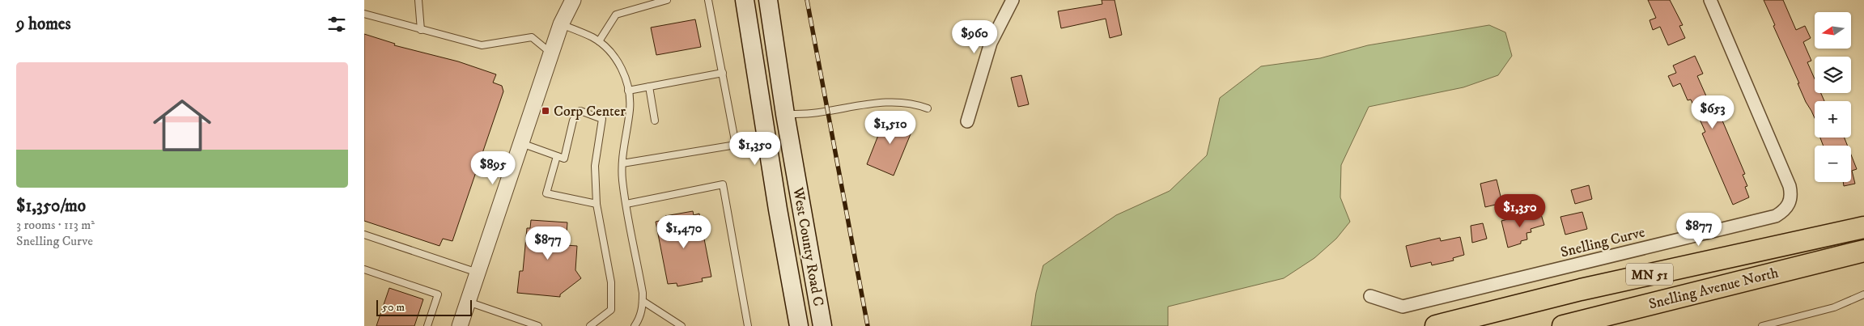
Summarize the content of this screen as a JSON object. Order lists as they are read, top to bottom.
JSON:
{
  "streets": {
    "highway": ["MN 51", "Snelling Avenue North"],
    "main road": ["West County Road C"],
    "street": ["Snelling Curve"]
  },
  "places": {
    "transit": ["Corp Center"]
  },
  "scale_bar": "50 m",
  "north": "left",
  "page": {
    "heading": "9 homes",
    "map_buttons": ["+", "−"],
    "price": [
      "$960",
      "$653",
      "$1,510",
      "$1,350",
      "$895",
      "$1,350",
      "$877",
      "$1,470",
      "$877"
    ],
    "list": [
      {
        "name": "$1,350/mo",
        "note": "3 rooms · 113 m² · Snelling Curve"
      }
    ],
    "scale": "50 m"
  }
}
